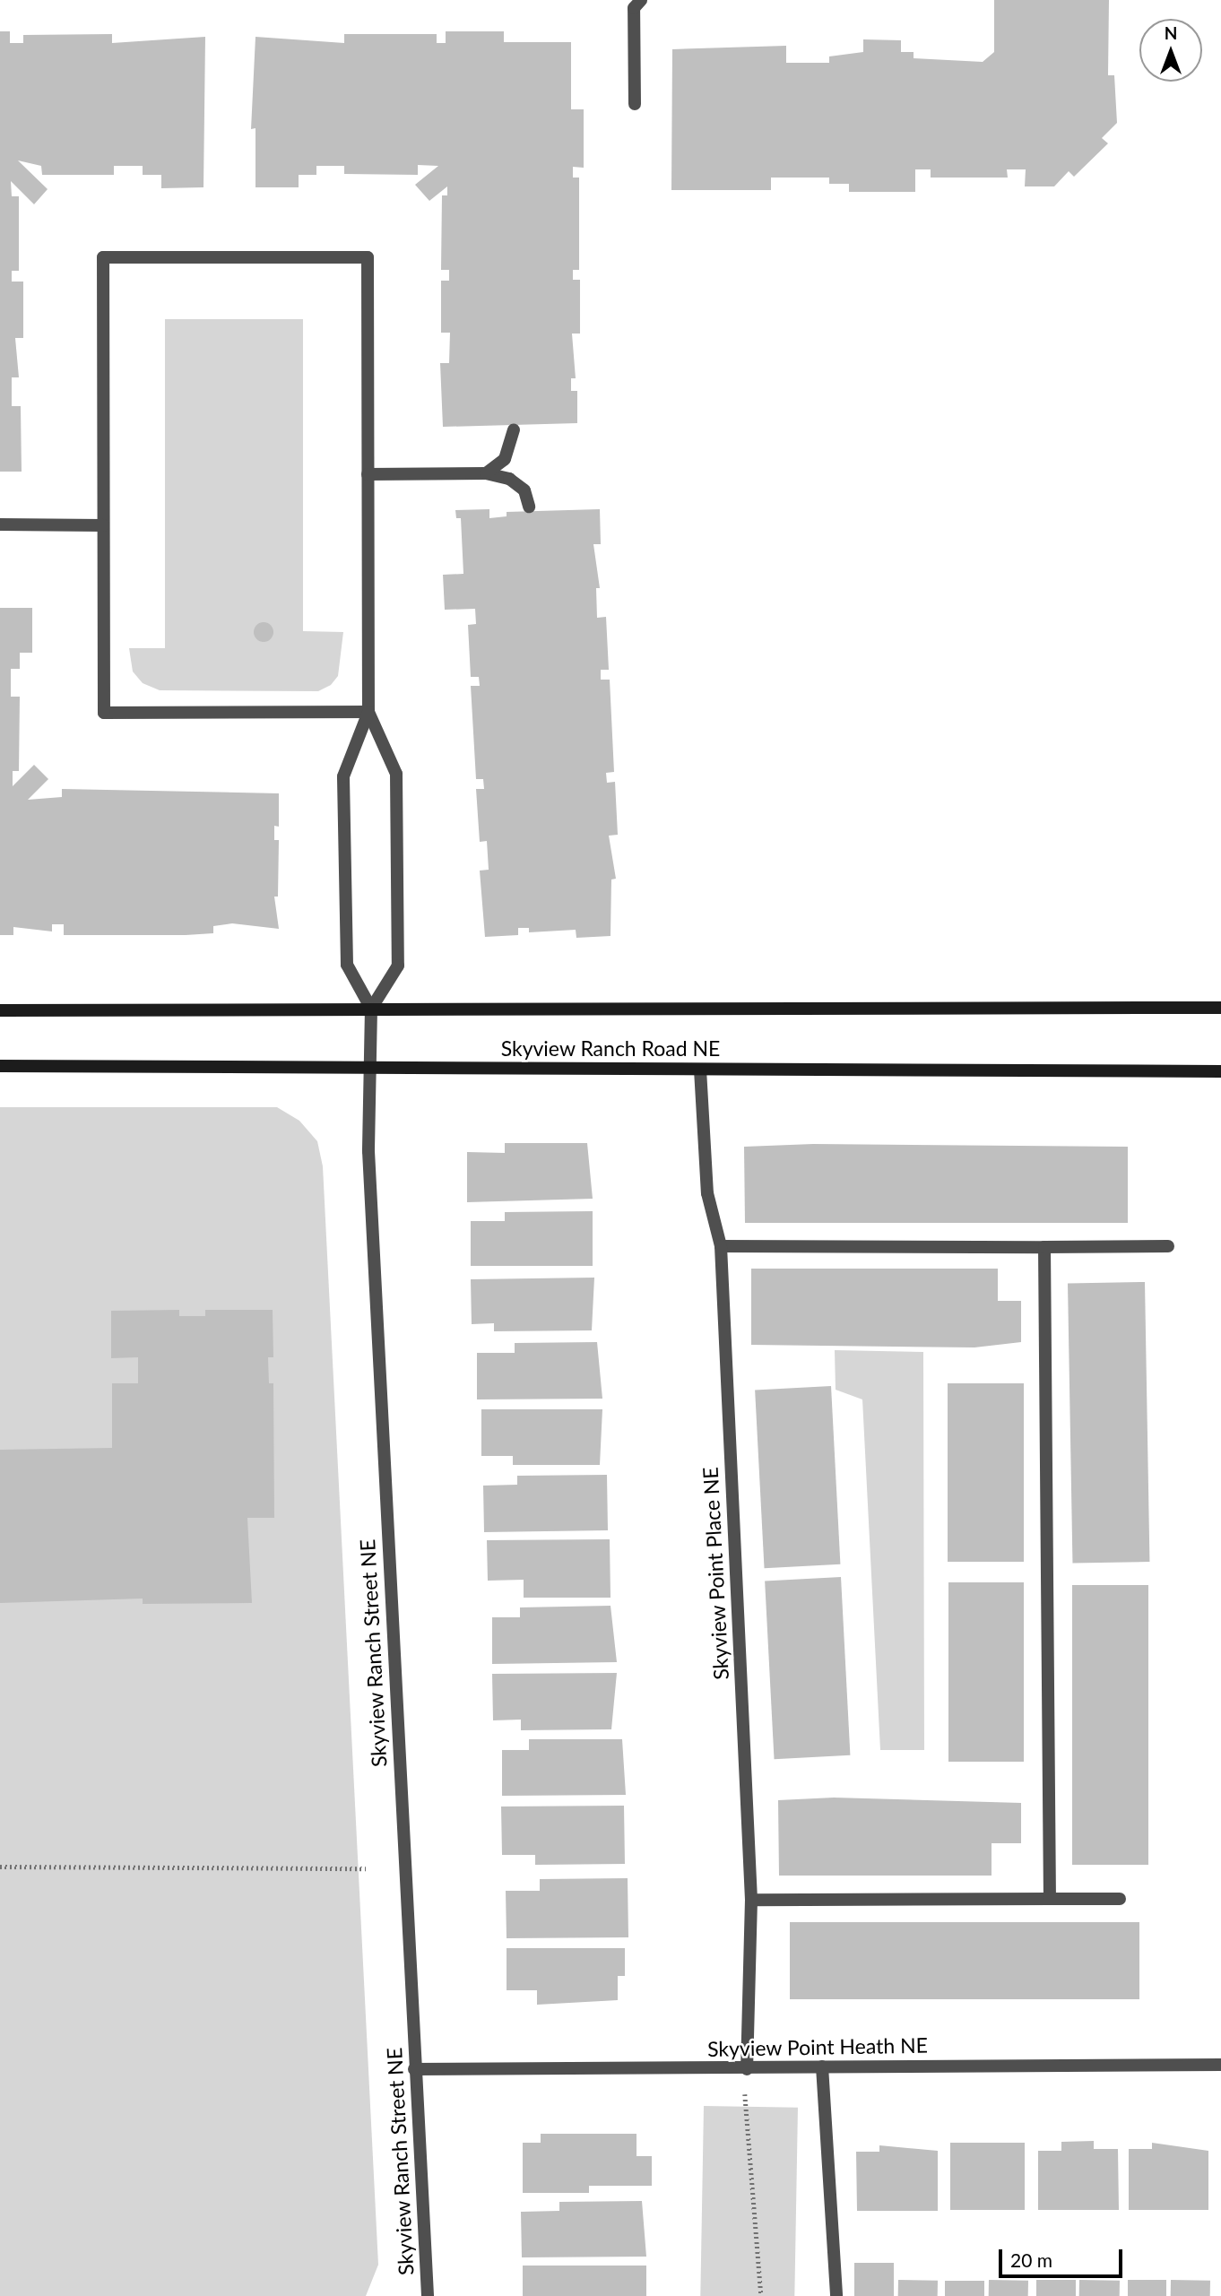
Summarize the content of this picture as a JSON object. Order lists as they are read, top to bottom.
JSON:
{
  "streets": {
    "street": [
      "Skyview Ranch Road NE",
      "Skyview Point Place NE",
      "Skyview Ranch Street NE",
      "Skyview Point Heath NE"
    ]
  },
  "crossings": [
    ["Skyview Ranch Road NE", "Skyview Point Place NE"],
    ["Skyview Ranch Road NE", "Skyview Ranch Street NE"],
    ["Skyview Point Place NE", "Skyview Point Heath NE"],
    ["Skyview Ranch Street NE", "Skyview Point Heath NE"]
  ],
  "scale_bar": "20 m",
  "north": "top"
}
